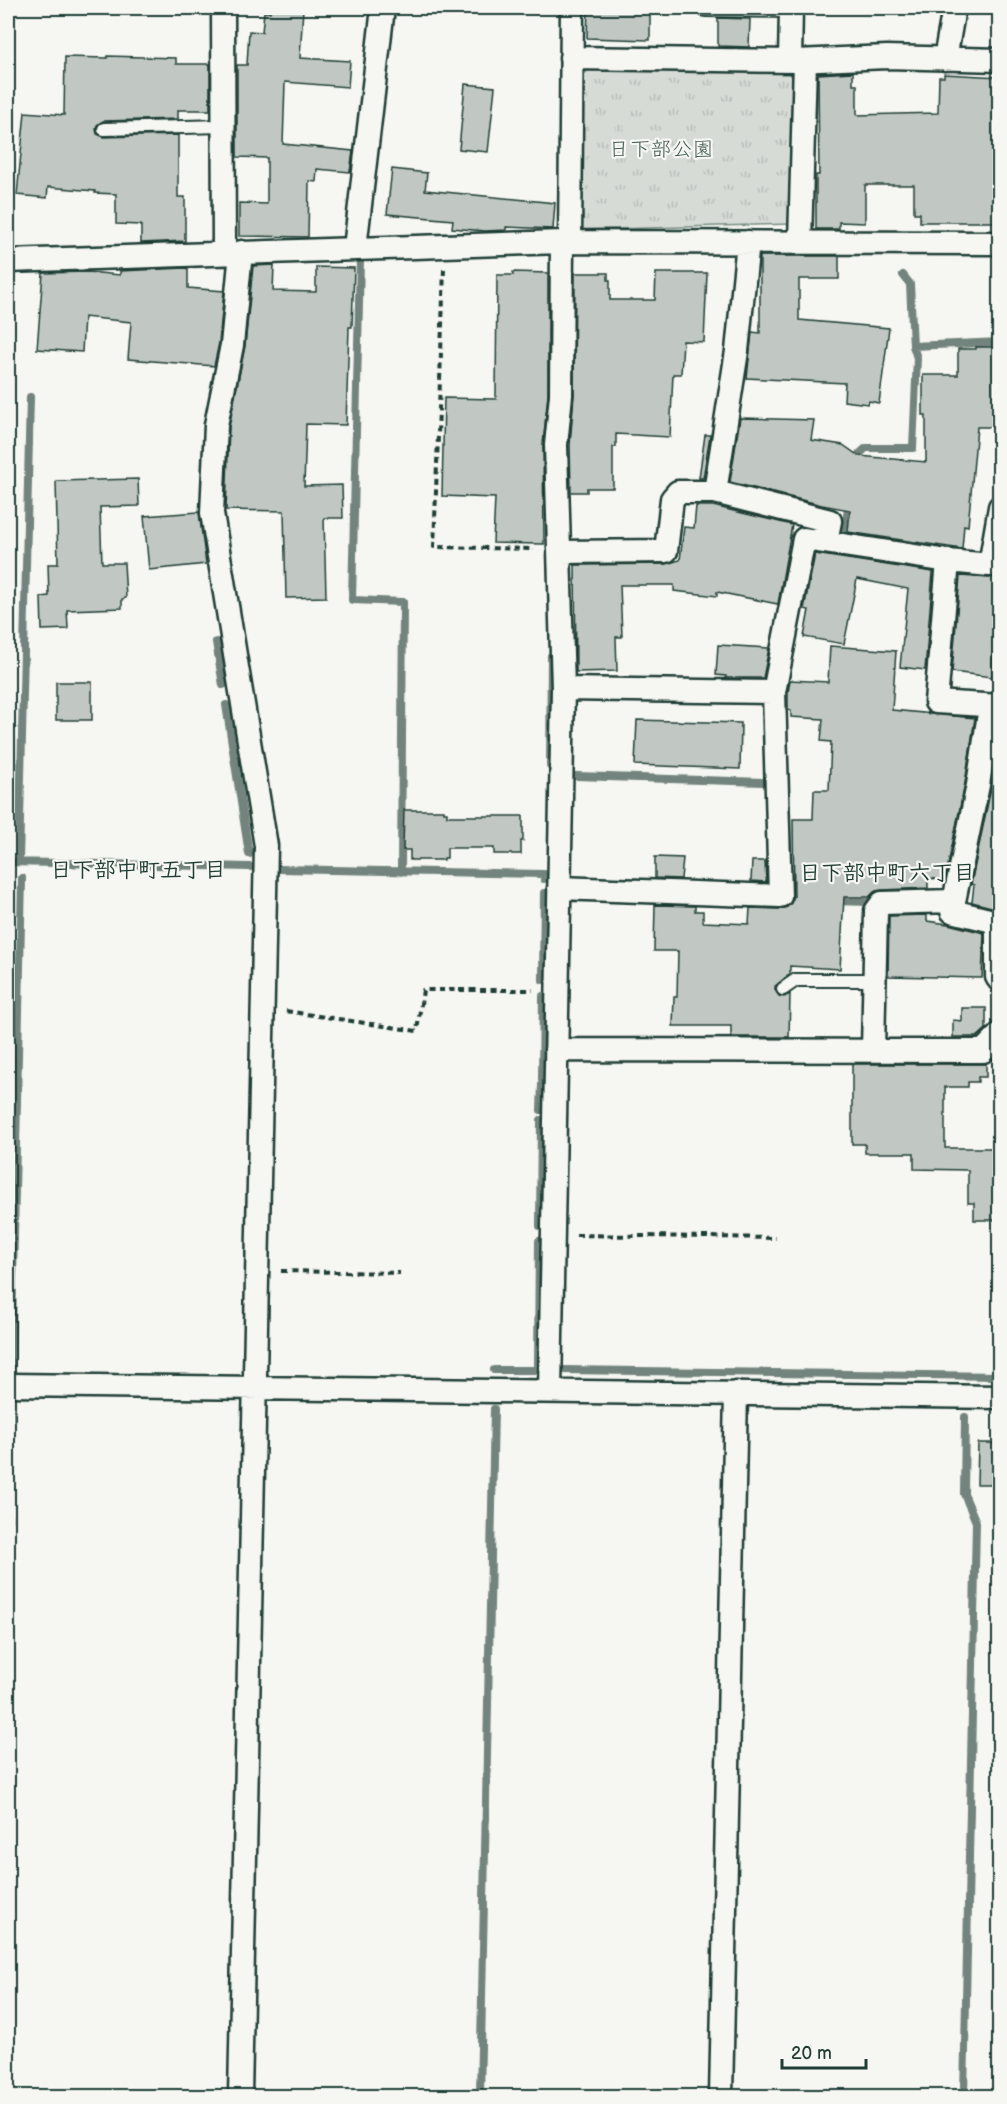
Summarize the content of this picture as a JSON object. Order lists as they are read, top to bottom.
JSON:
{
  "districts": ["日下部中町五丁目", "日下部中町六丁目"],
  "parks": ["日下部公園"],
  "scale_bar": "20 m"
}
